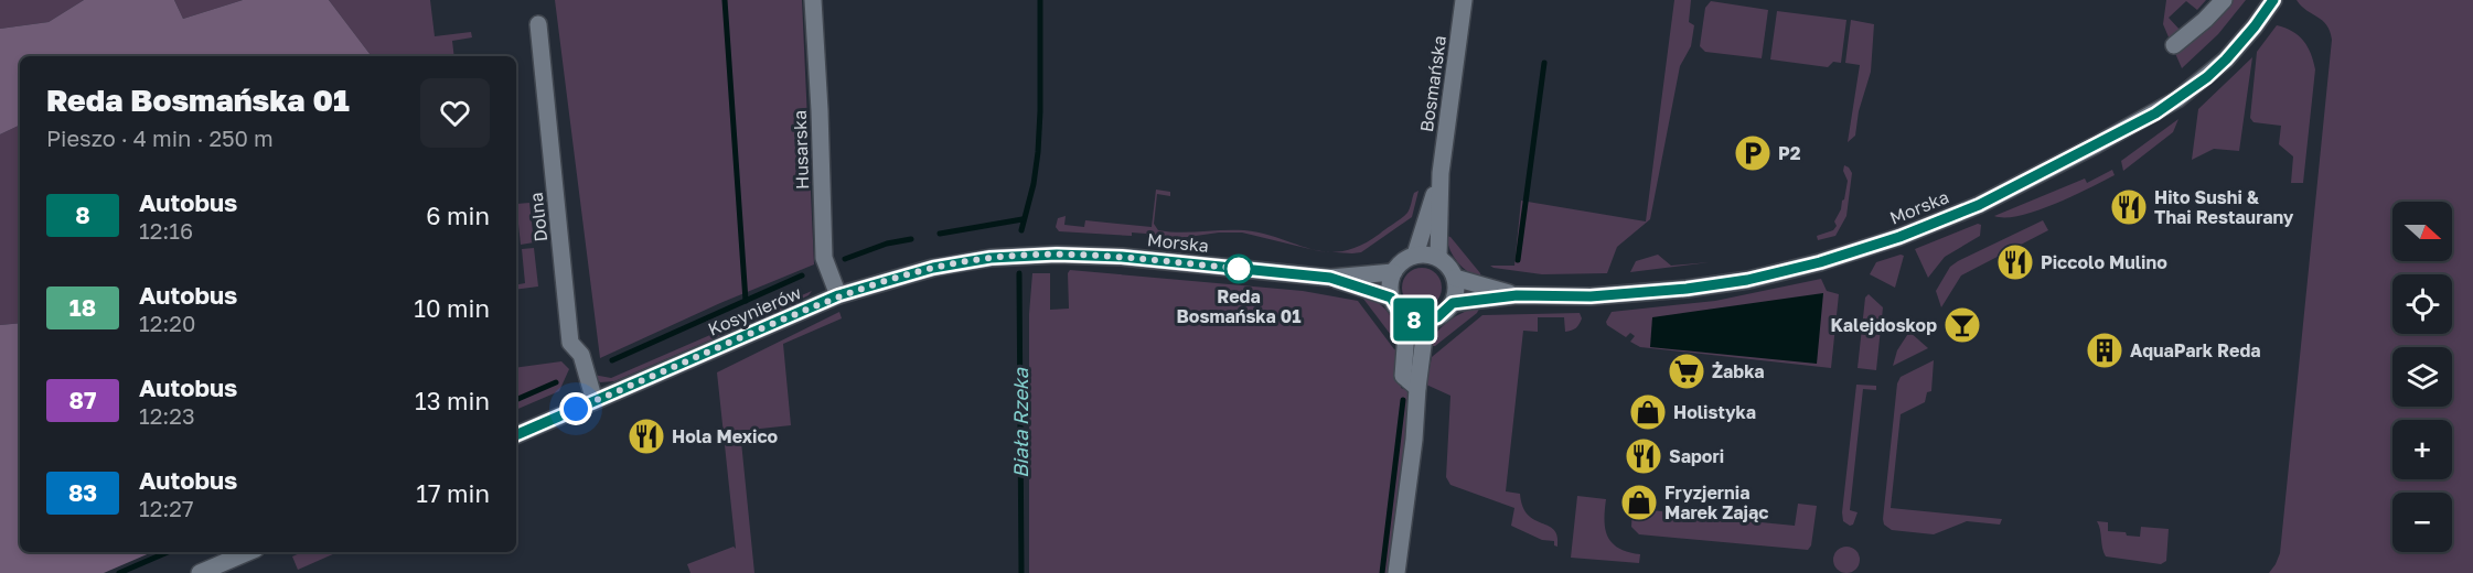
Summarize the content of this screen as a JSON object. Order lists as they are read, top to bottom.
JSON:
{
  "streets": {
    "main road": [
      "Bosmańska",
      "Husarska",
      "Morska",
      "Dolna",
      "Kosynierów"
    ]
  },
  "crossings": [
    ["Bosmańska", "Morska"],
    ["Husarska", "Kosynierów"],
    ["Morska", "Kosynierów"],
    ["Dolna", "Kosynierów"]
  ],
  "water": ["Biała Rzeka"],
  "places": {
    "parking": ["P2"],
    "restaurant": [
      "Hito Sushi & Thai Restaurany",
      "Piccolo Mulino",
      "Hola Mexico",
      "Sapori"
    ],
    "other": ["Reda Bosmańska 01"],
    "bar": ["Kalejdoskop"],
    "building": ["AquaPark Reda"],
    "supermarket": ["Żabka"],
    "shop": ["Holistyka", "Fryzjernia Marek Zając"]
  },
  "lines": ["bus line 8"],
  "north": "right",
  "page": {
    "on_map": "8",
    "heading": ["Reda Bosmańska 01", "Pieszo · 4 min · 250 m"],
    "list": [
      {
        "mark": "8",
        "name": "Autobus",
        "note": "12:16",
        "value": "6 min"
      },
      {
        "mark": "18",
        "name": "Autobus",
        "note": "12:20",
        "value": "10 min"
      },
      {
        "mark": "87",
        "name": "Autobus",
        "note": "12:23",
        "value": "13 min"
      },
      {
        "mark": "83",
        "name": "Autobus",
        "note": "12:27",
        "value": "17 min"
      }
    ],
    "map_buttons": ["+", "−"]
  }
}
